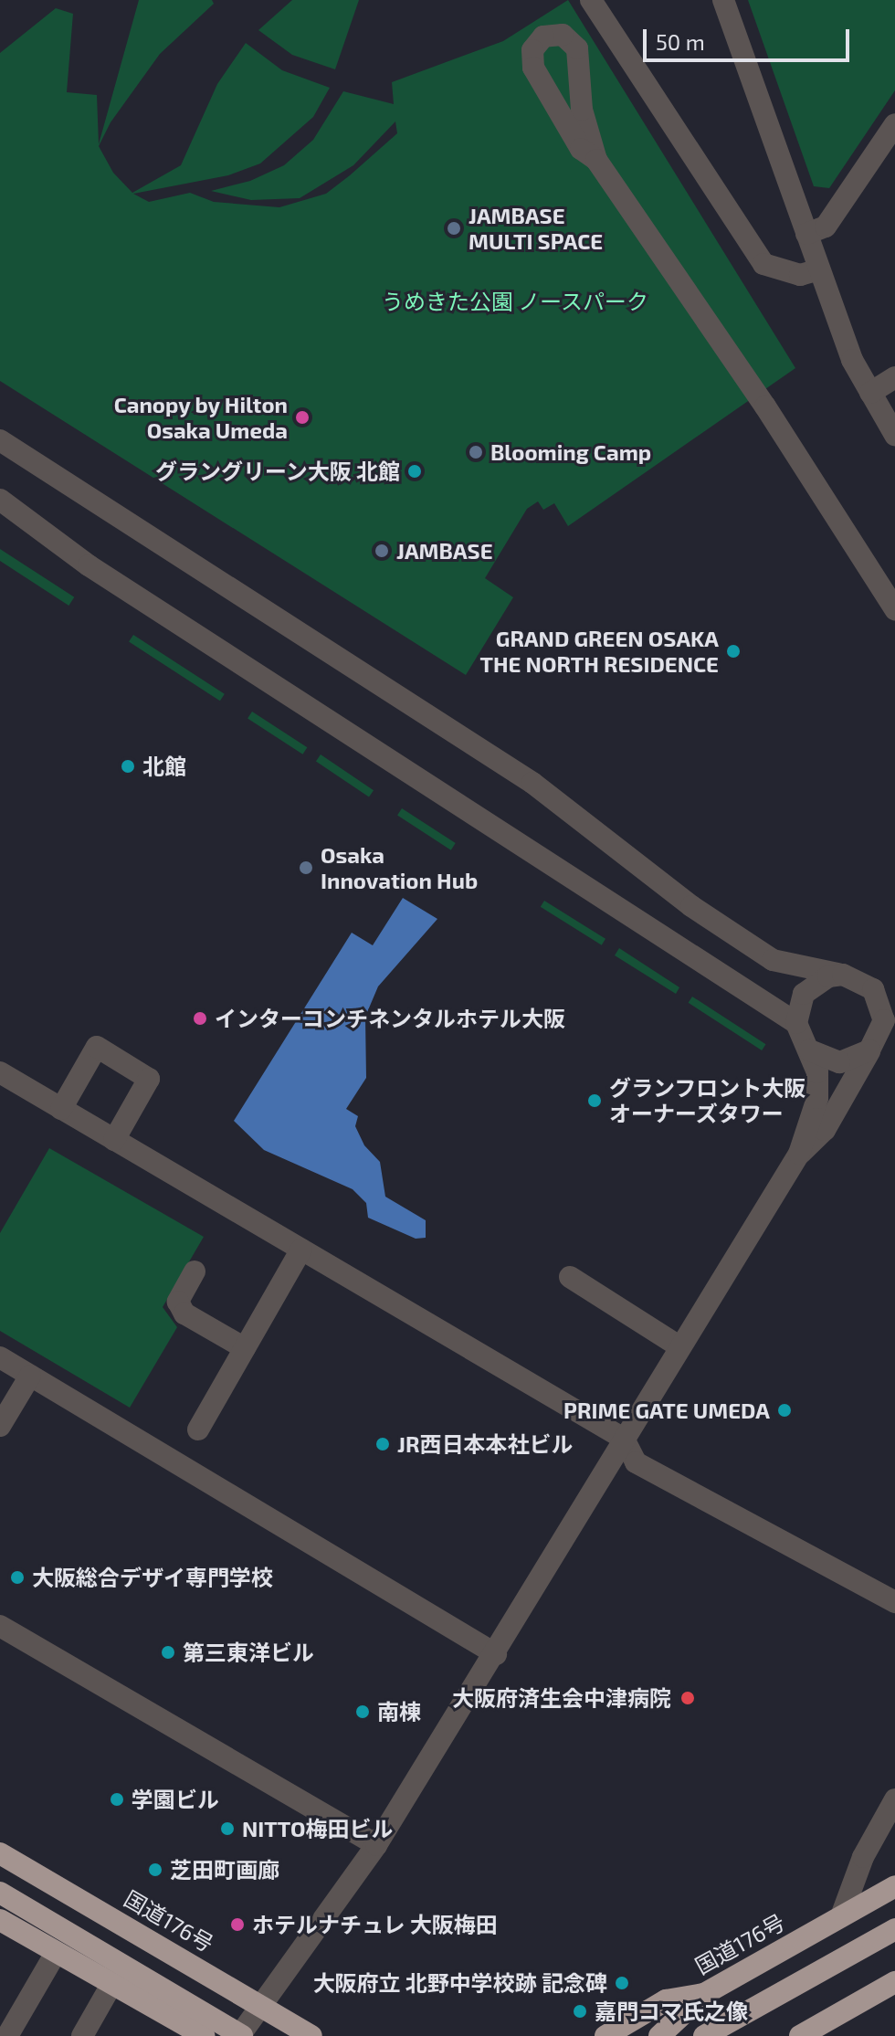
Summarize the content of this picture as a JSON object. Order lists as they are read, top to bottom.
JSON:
{
  "streets": {
    "highway": ["国道176号"]
  },
  "parks": ["うめきた公園 ノースパーク"],
  "places": [
    "JAMBASE MULTI SPACE",
    "Canopy by Hilton Osaka Umeda",
    "Blooming Camp",
    "グラングリーン大阪 北館",
    "JAMBASE",
    "GRAND GREEN OSAKA THE NORTH RESIDENCE",
    "北館",
    "Osaka Innovation Hub",
    "インターコンチネンタルホテル大阪",
    "グランフロント大阪 オーナーズタワー",
    "PRIME GATE UMEDA",
    "JR西日本本社ビル",
    "大阪総合デザイ専門学校",
    "第三東洋ビル",
    "大阪府済生会中津病院",
    "南棟",
    "学園ビル",
    "NITTO梅田ビル",
    "芝田町画廊",
    "ホテルナチュレ 大阪梅田",
    "大阪府立 北野中学校跡 記念碑",
    "嘉門コマ氏之像"
  ],
  "scale_bar": "50 m"
}
